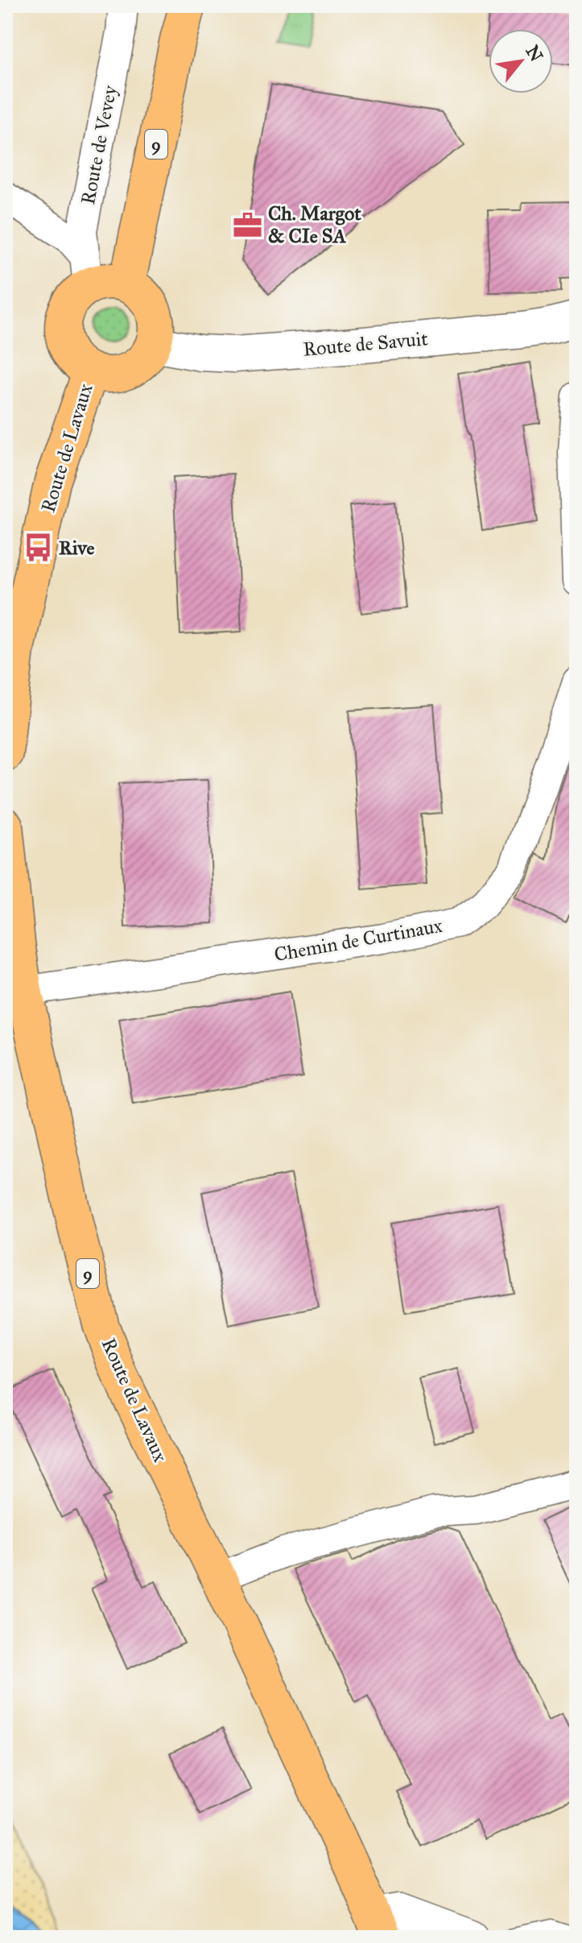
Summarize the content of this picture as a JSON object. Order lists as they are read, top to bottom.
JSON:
{
  "streets": {
    "main road": ["9", "Route de Lavaux"],
    "street": ["Route de Vevey", "Route de Savuit", "Chemin de Curtinaux"]
  },
  "crossings": [
    ["9", "Route de Vevey"],
    ["9", "Route de Savuit"],
    ["9", "Route de Lavaux"],
    ["Route de Vevey", "Route de Savuit"],
    ["Route de Vevey", "Route de Lavaux"],
    ["Route de Savuit", "Route de Lavaux"],
    ["Route de Lavaux", "Chemin de Curtinaux"]
  ],
  "places": {
    "office": ["Ch. Margot & CIe SA"],
    "bus stop": ["Rive"]
  },
  "north": "top right"
}
